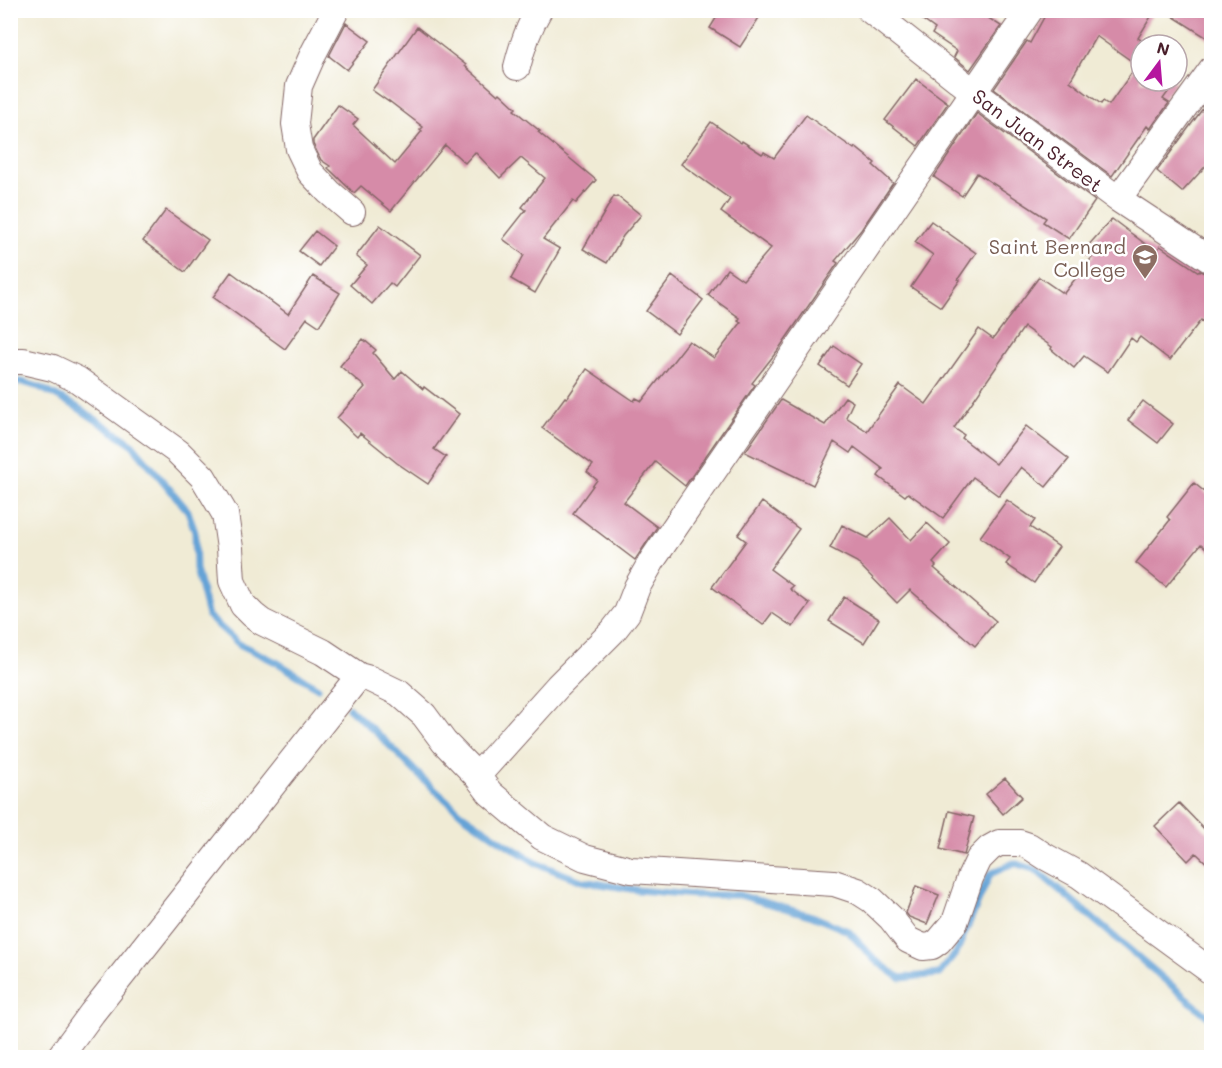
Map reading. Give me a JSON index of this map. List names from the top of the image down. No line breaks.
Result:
{"streets":{"street":["San Juan Street"]},"places":{"school or university":["Saint Bernard College"]},"north":"top"}
